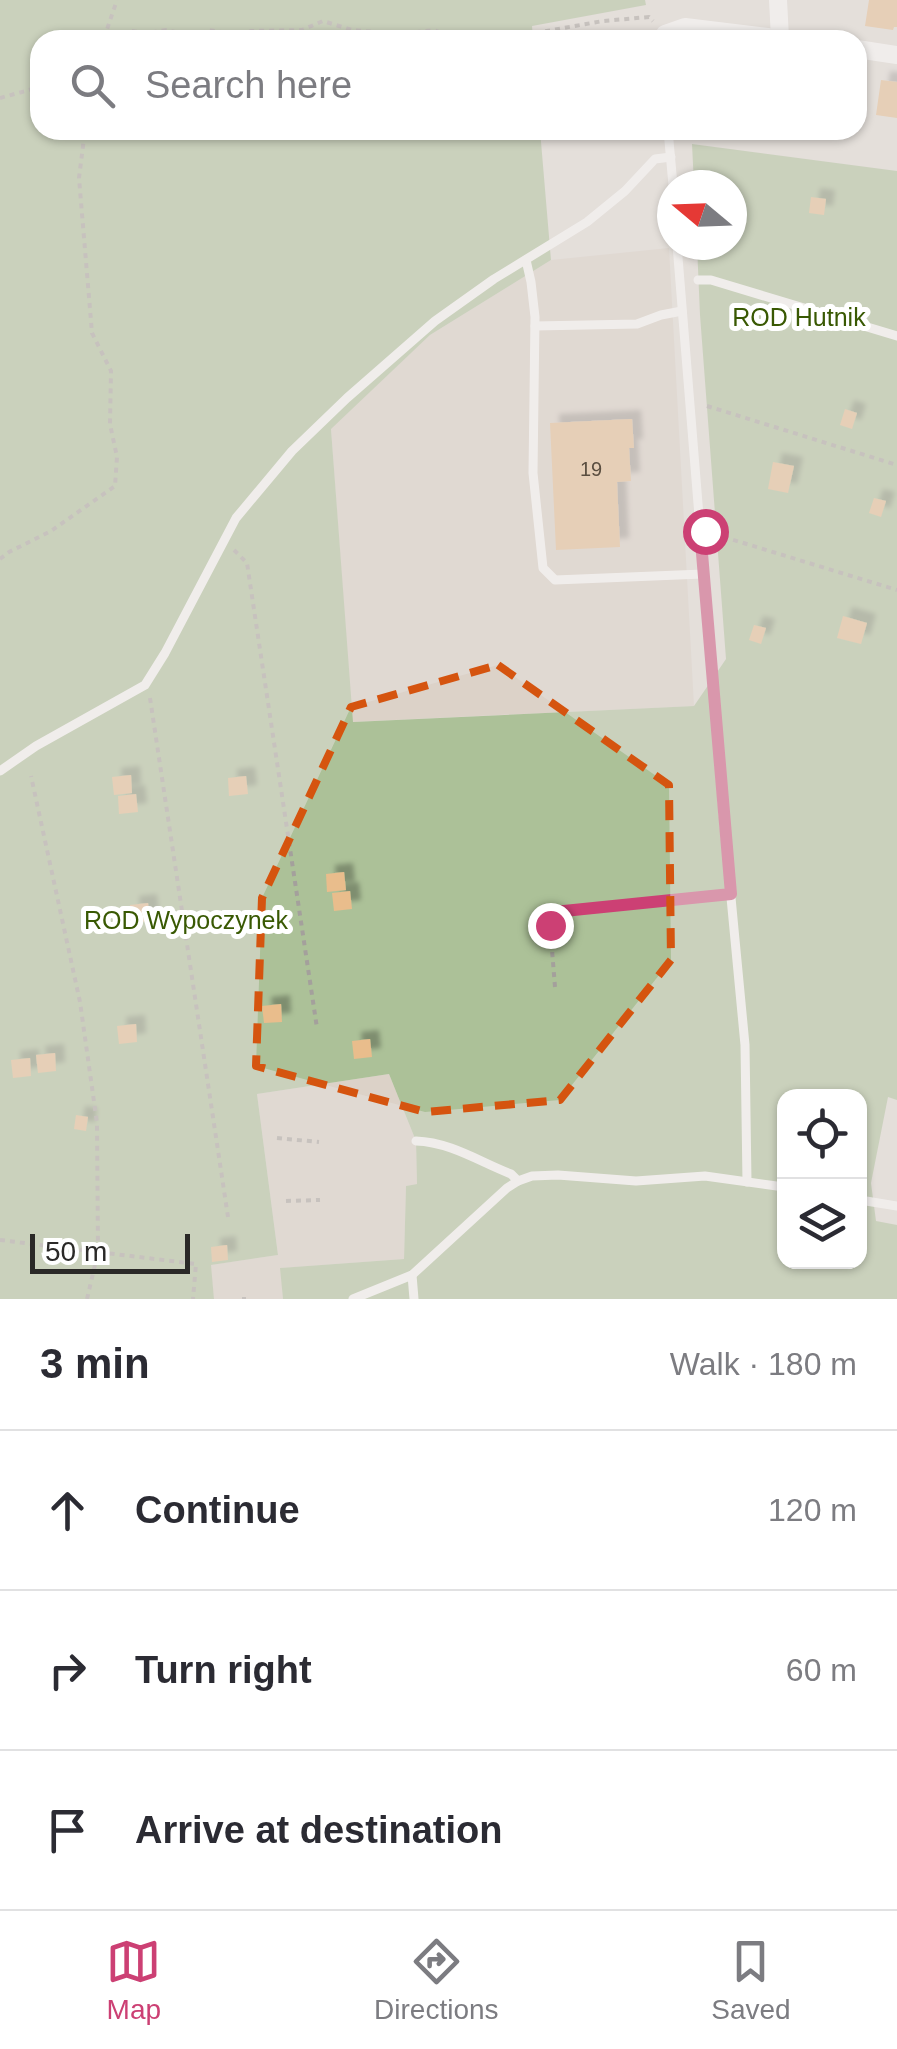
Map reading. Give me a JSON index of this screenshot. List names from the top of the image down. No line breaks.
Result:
{"parks":["ROD Hutnik","ROD Wypoczynek"],"house_numbers":["19"],"scale_bar":"50 m","north":"left","page":{"search":"Search here","scale":"50 m","heading":["3 min","Walk · 180 m"],"list":[["Continue","120 m"],["Turn right","60 m"],"Arrive at destination"],"nav":["Map","Directions","Saved"]}}
